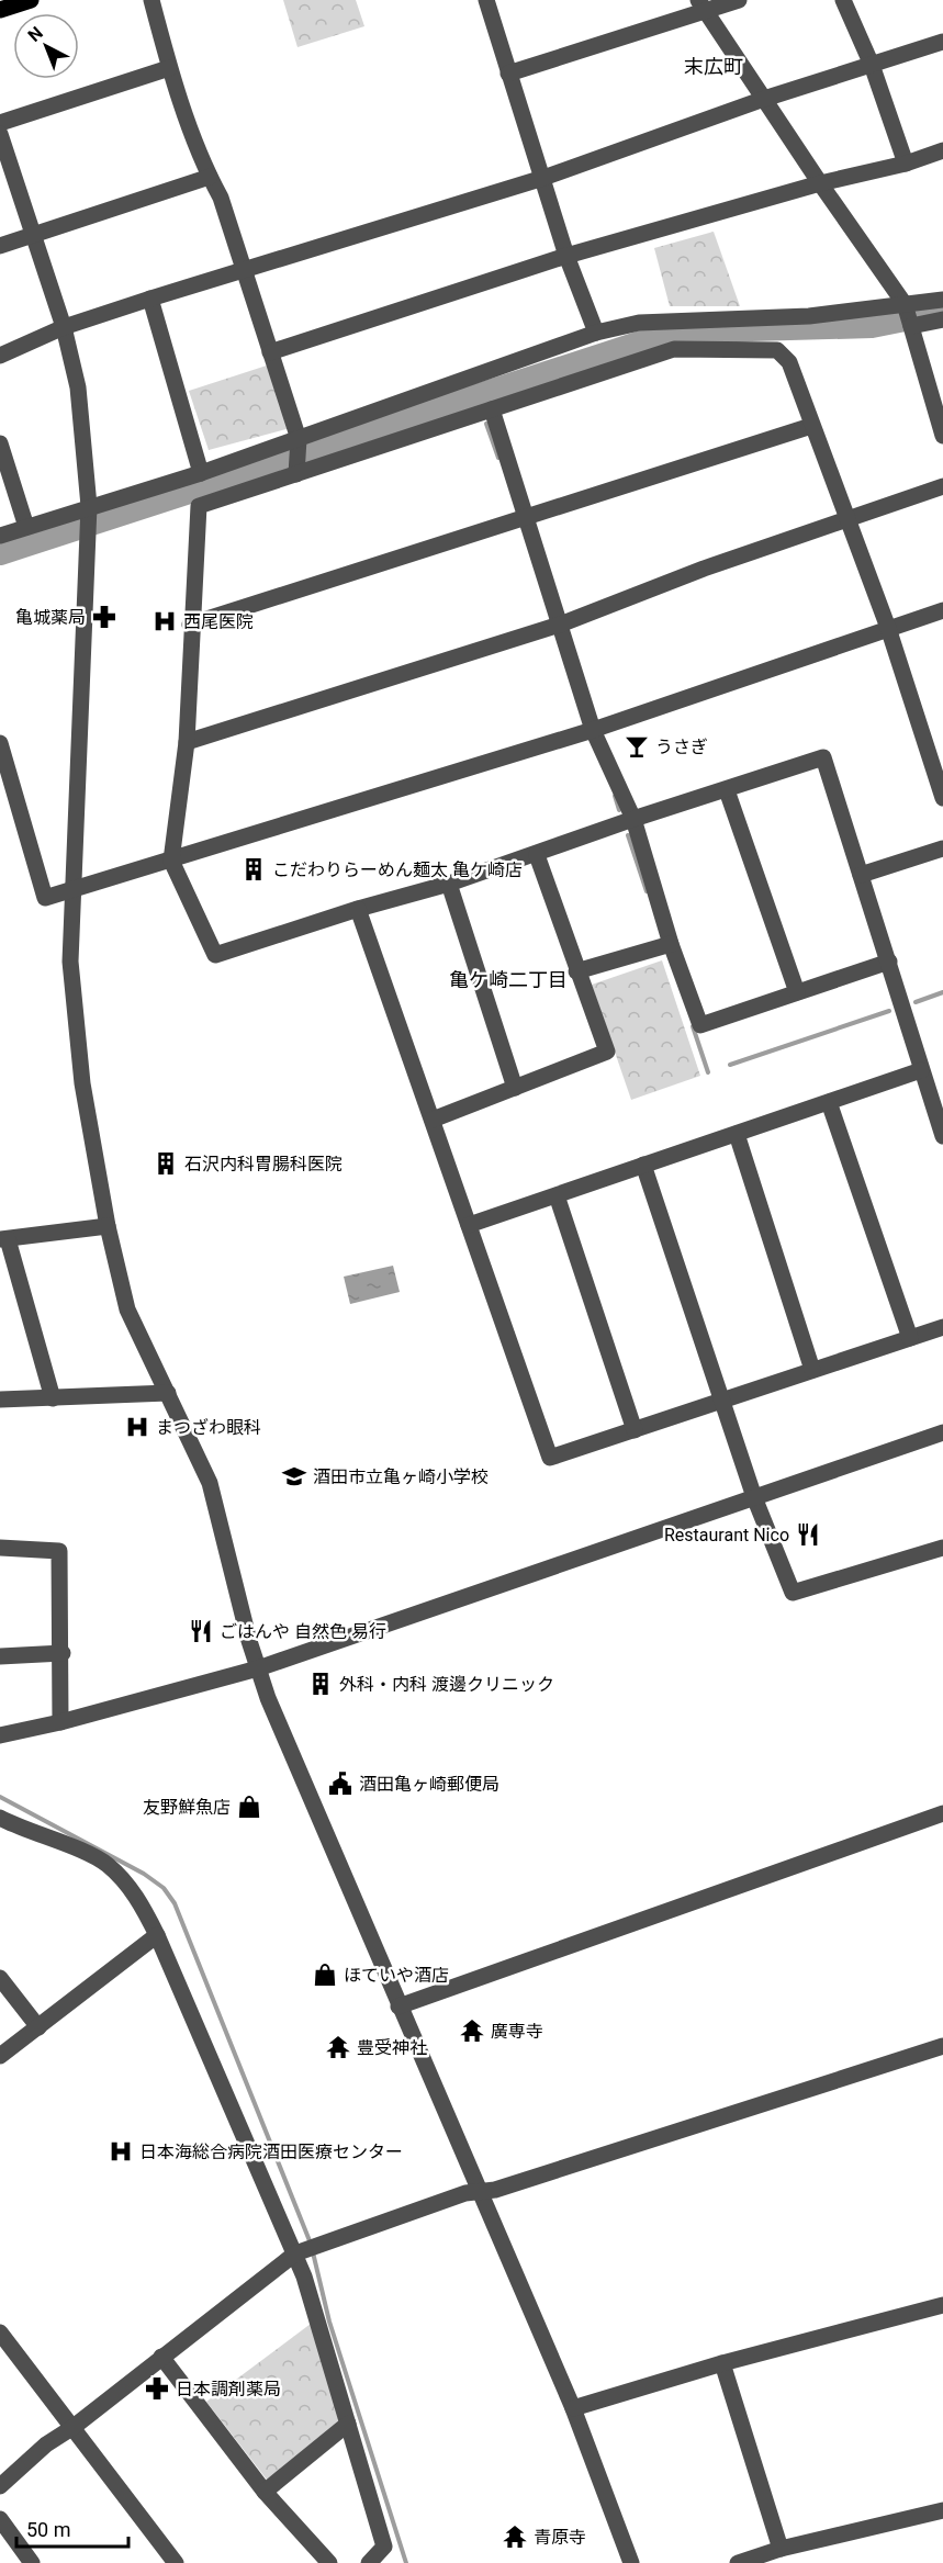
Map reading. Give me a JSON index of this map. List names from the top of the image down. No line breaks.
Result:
{"districts":["末広町","亀ケ崎二丁目"],"places":{"pharmacy":["亀城薬局","日本調剤薬局"],"hospital":["西尾医院","まつざわ眼科","日本海総合病院酒田医療センター"],"bar":["うさぎ"],"building":["こだわりらーめん麺太 亀ケ崎店","石沢内科胃腸科医院","外科・内科 渡邊クリニック"],"school or university":["酒田市立亀ヶ崎小学校"],"restaurant":["Restaurant Nico","ごはんや 自然色 易行"],"public building":["酒田亀ヶ崎郵便局"],"shop":["友野鮮魚店","ほていや酒店"],"temple":["廣専寺","豊受神社","青原寺"]},"scale_bar":"50 m","north":"top left"}
